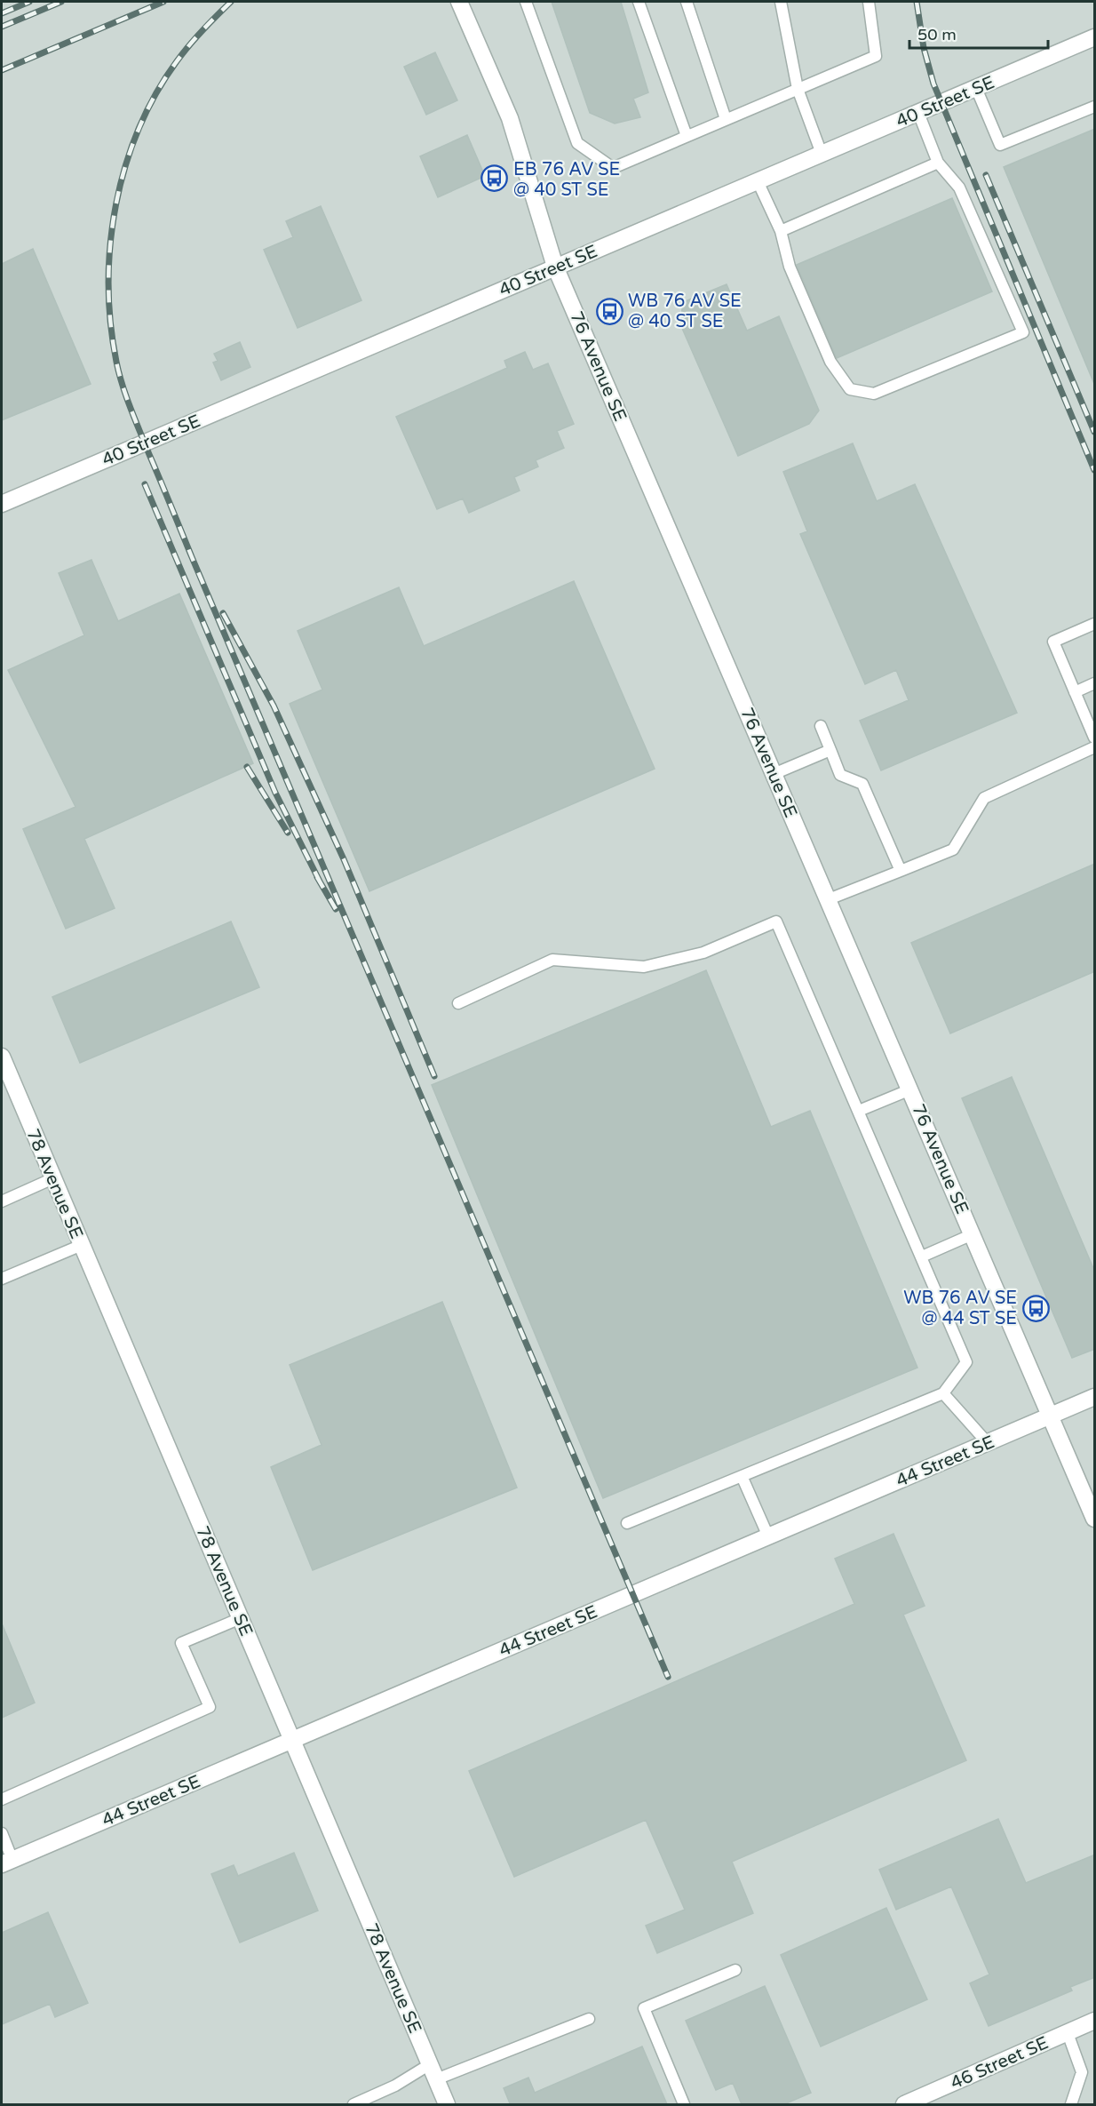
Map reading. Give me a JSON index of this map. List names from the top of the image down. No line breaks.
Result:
{"streets":{"street":["40 Street SE","76 Avenue SE","78 Avenue SE","44 Street SE","46 Street SE"]},"crossings":[["40 Street SE","76 Avenue SE"],["76 Avenue SE","44 Street SE"],["78 Avenue SE","44 Street SE"]],"places":{"bus stop":["EB 76 AV SE @ 40 ST SE","WB 76 AV SE @ 40 ST SE","WB 76 AV SE @ 44 ST SE"]},"scale_bar":"50 m"}
